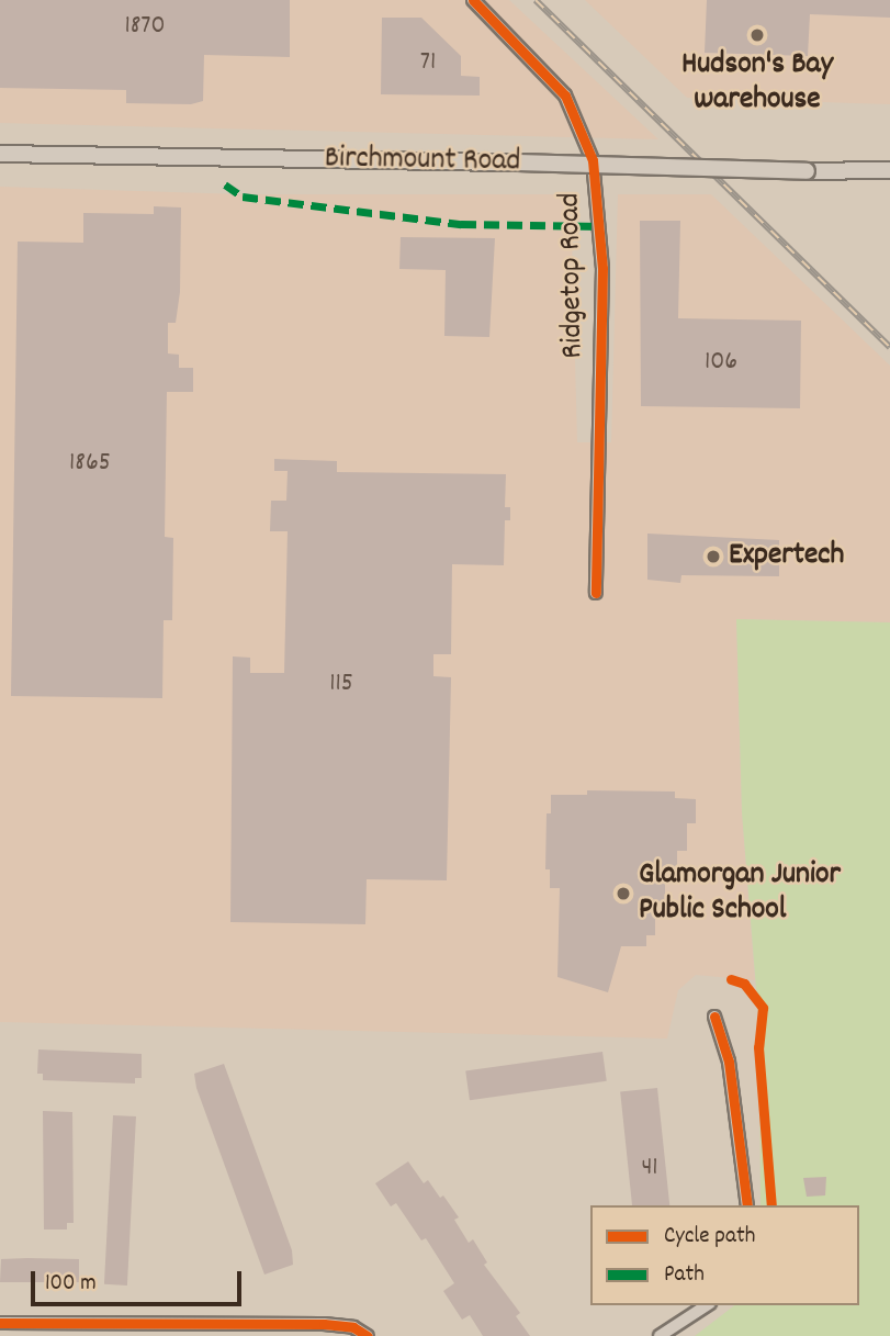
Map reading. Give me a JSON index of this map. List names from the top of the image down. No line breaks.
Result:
{"streets":{"main road":["Birchmount Road"],"street":["Ridgetop Road"]},"places":["Hudson's Bay warehouse","Expertech","Glamorgan Junior Public School"],"house_numbers":["1870","71","106","1865","115","41"],"legend":["Cycle path","Path"],"scale_bar":"100 m"}
